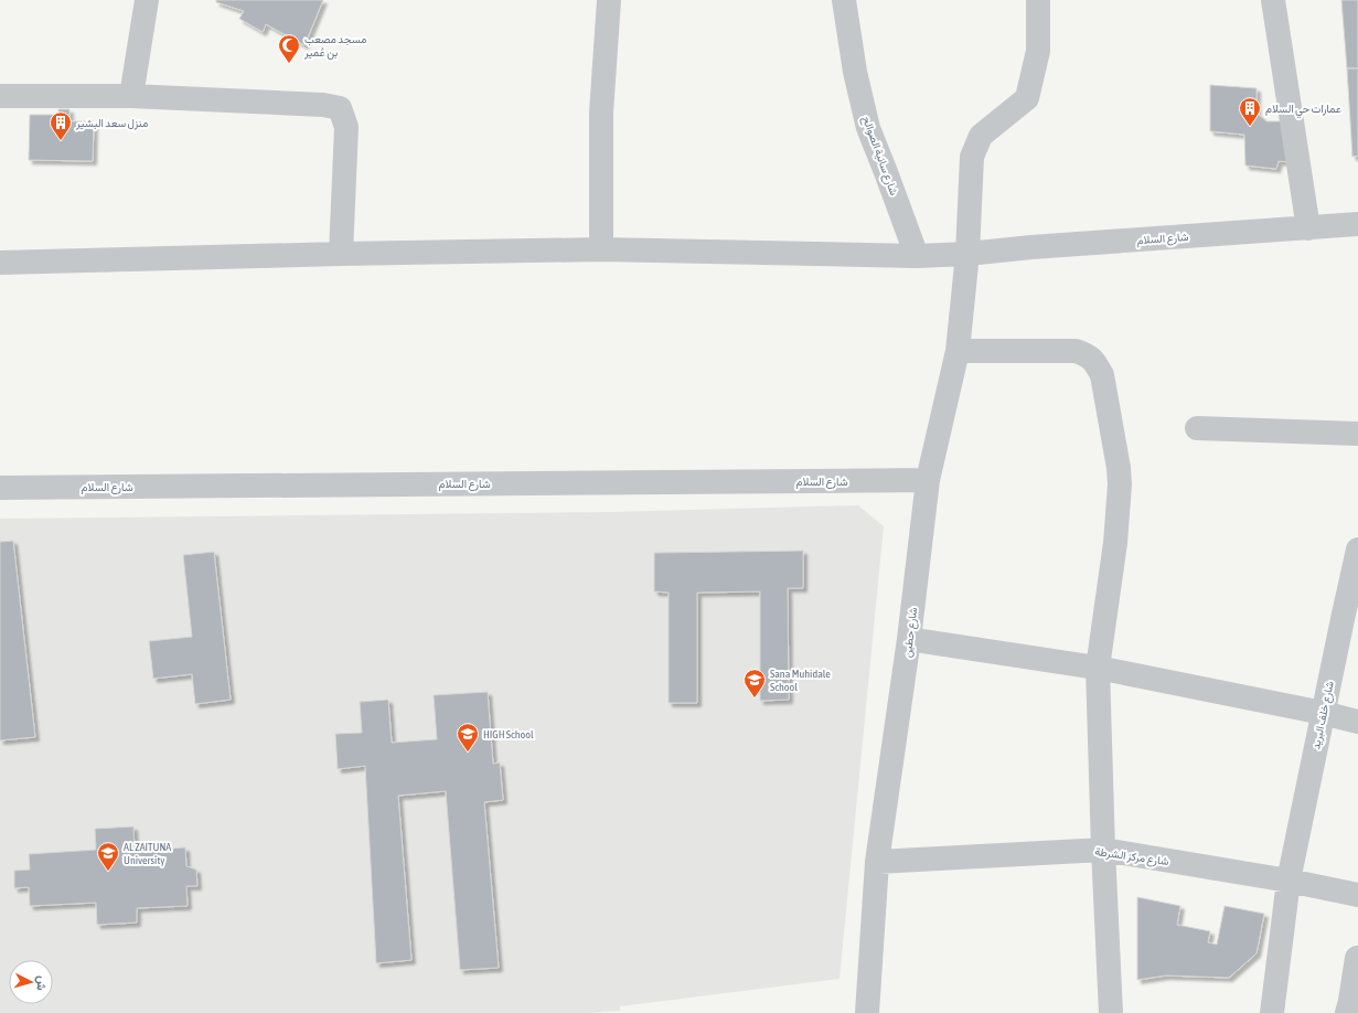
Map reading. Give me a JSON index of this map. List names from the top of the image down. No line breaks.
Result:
{"streets":{"street":["شارع سانية الصوالح","شارع السلام","شارع حطين","شارع خلف البريد","شارع مركز الشرطة"]},"crossings":[["شارع سانية الصوالح","شارع السلام"],["شارع السلام","شارع حطين"],["شارع حطين","شارع مركز الشرطة"],["شارع خلف البريد","شارع مركز الشرطة"]],"places":{"mosque":["مسجد مصعب بن عُمير"],"building":["عمارات حي السلام","منزل سعد البشير"],"school or university":["Sana Muhidale School","HIGH School","AL ZAITUNA University"]},"north":"right"}
